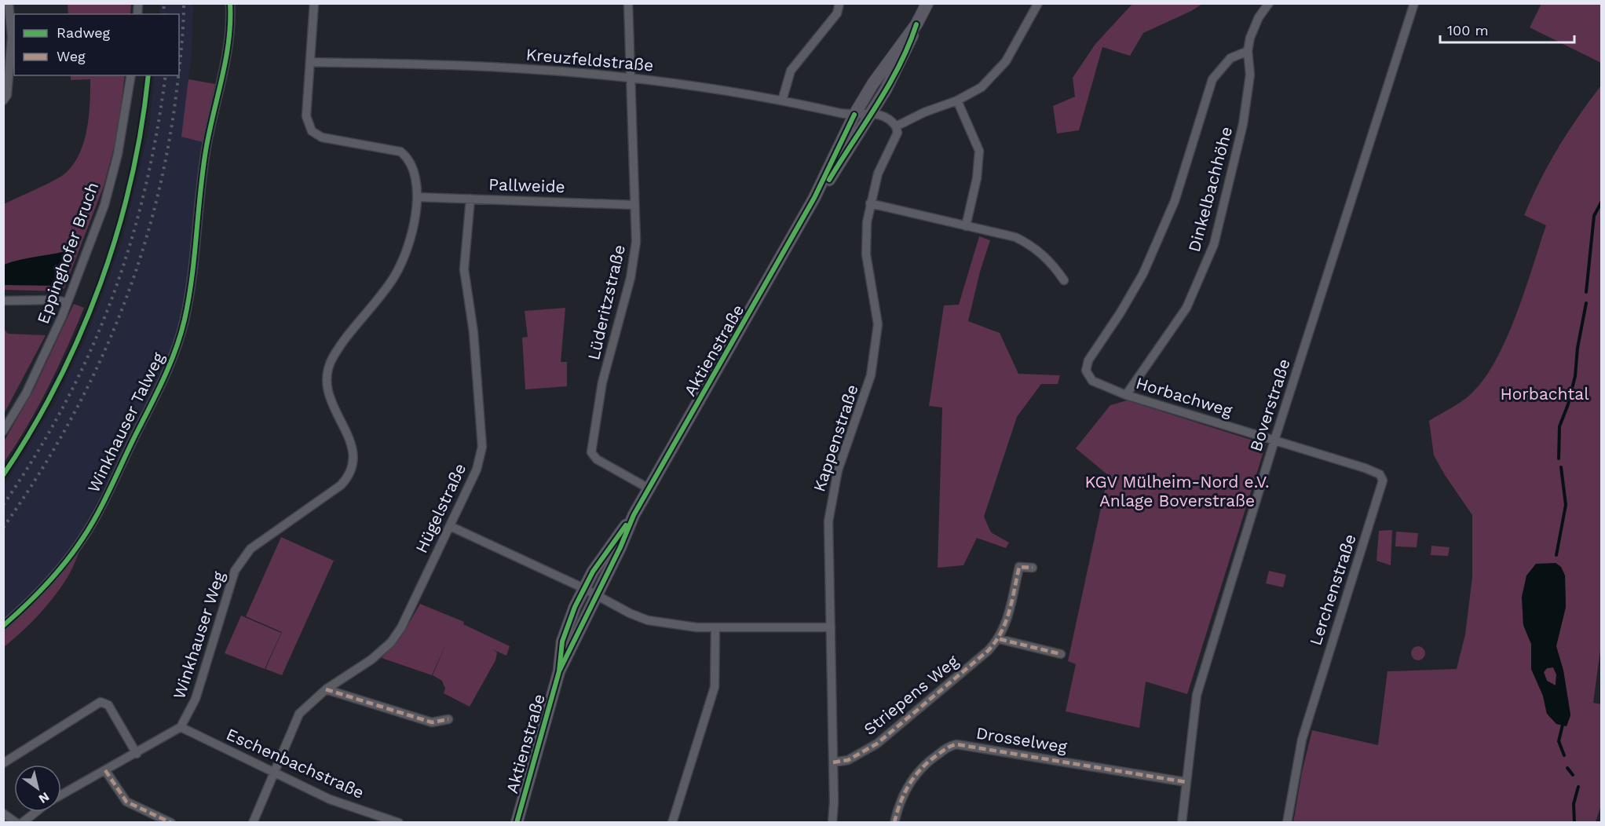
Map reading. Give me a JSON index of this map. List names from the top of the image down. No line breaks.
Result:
{"streets":{"main road":["Aktienstraße"],"street":["Kreuzfeldstraße","Pallweide","Dinkelbachhöhe","Eppinghofer Bruch","Lüderitzstraße","Horbachweg","Boverstraße","Winkhauser Talweg","Kappenstraße","Hügelstraße","Lerchenstraße","Winkhauser Weg","Striepens Weg","Drosselweg","Eschenbachstraße"]},"crossings":[["Kreuzfeldstraße","Lüderitzstraße"],["Kreuzfeldstraße","Aktienstraße"],["Kreuzfeldstraße","Kappenstraße"],["Kreuzfeldstraße","Winkhauser Weg"],["Pallweide","Lüderitzstraße"],["Pallweide","Hügelstraße"],["Pallweide","Winkhauser Weg"],["Dinkelbachhöhe","Horbachweg"],["Lüderitzstraße","Aktienstraße"],["Horbachweg","Boverstraße"],["Horbachweg","Lerchenstraße"],["Boverstraße","Lerchenstraße"],["Boverstraße","Drosselweg"],["Kappenstraße","Striepens Weg"],["Hügelstraße","Eschenbachstraße"],["Winkhauser Weg","Eschenbachstraße"]],"parks":["Horbachtal","KGV Mülheim-Nord e.V. Anlage Boverstraße"],"legend":["Radweg","Weg"],"scale_bar":"100 m","north":"bottom right"}
